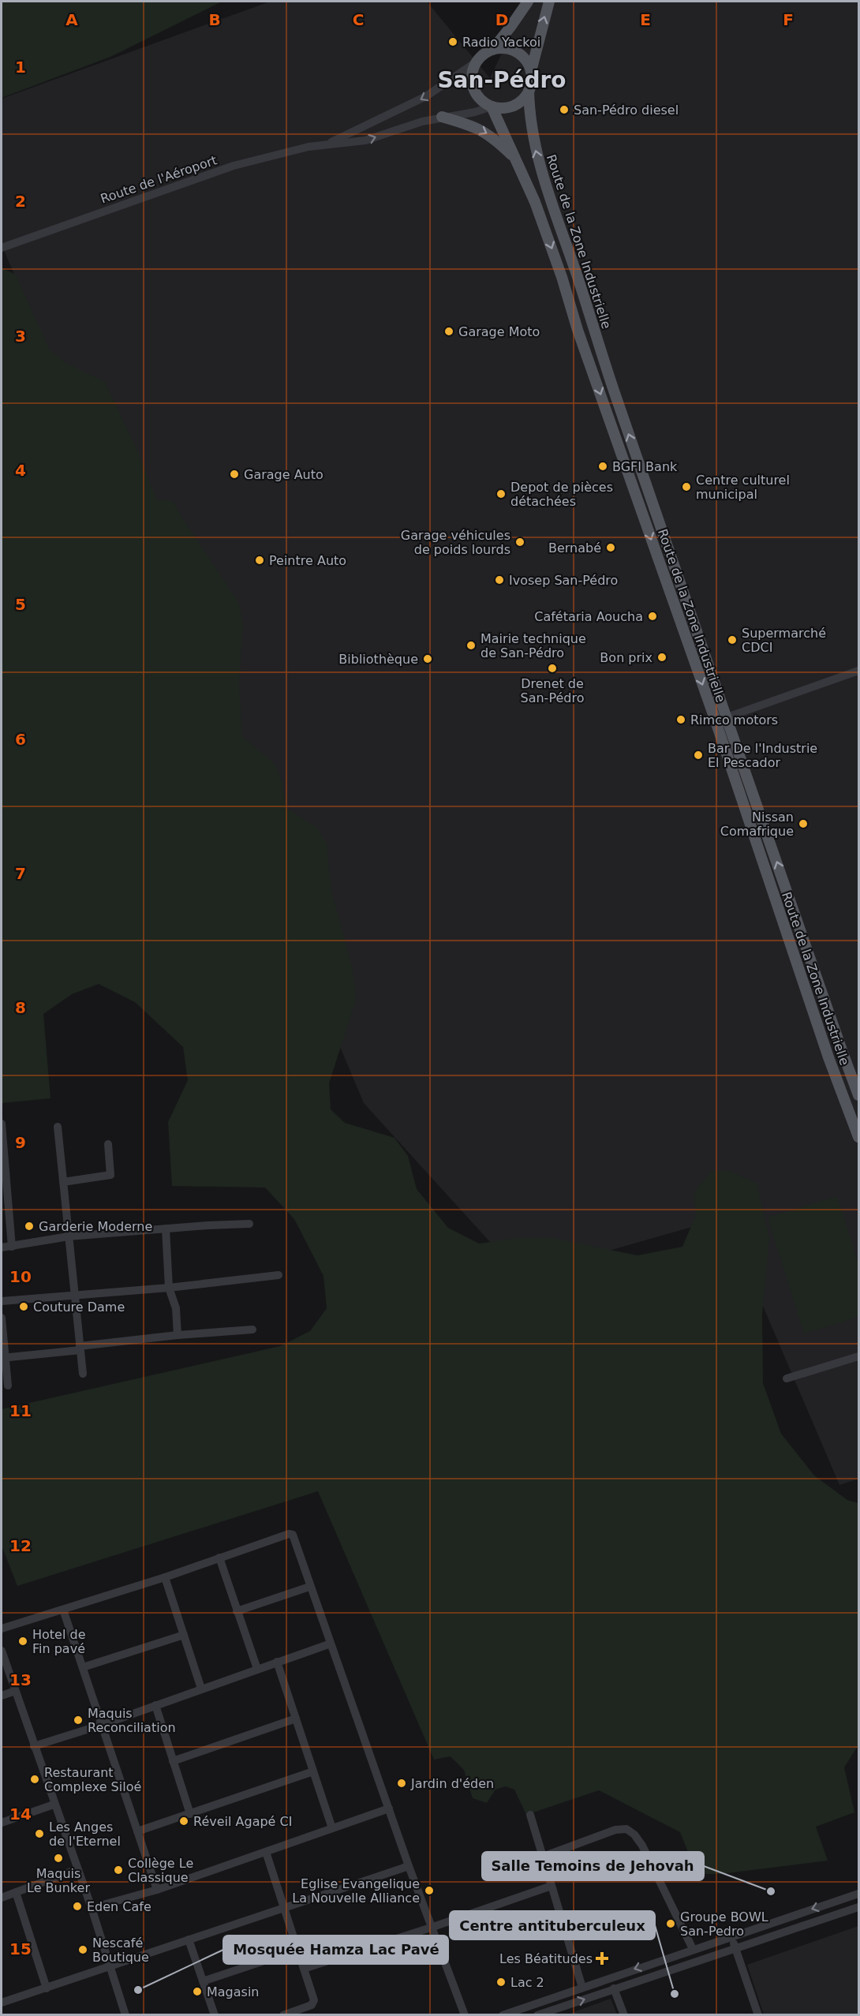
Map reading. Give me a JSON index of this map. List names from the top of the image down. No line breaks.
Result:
{"streets":{"main road":["Route de la Zone Industrielle"],"street":["Route de l'Aéroport"]},"crossings":[["Route de l'Aéroport","Route de la Zone Industrielle"]],"districts":["San-Pédro"],"places":{"other":["Radio Yackoi","San-Pédro diesel","Garage Moto","BGFI Bank","Garage Auto","Centre culturel municipal","Depot de pièces détachées","Garage véhicules de poids lourds","Bernabé","Peintre Auto","Ivosep San-Pédro","Cafétaria Aoucha","Supermarché CDCI","Mairie technique de San-Pédro","Bon prix","Bibliothèque","Drenet de San-Pédro","Rimco motors","Bar De l'Industrie El Pescador","Nissan Comafrique","Garderie Moderne","Couture Dame","Hotel de Fin pavé","Maquis Reconciliation","Restaurant Complexe Siloé","Jardin d'éden","Réveil Agapé CI","Les Anges de l'Eternel","Maquis Le Bunker","Collège Le Classique","Eglise Evangelique La Nouvelle Alliance","Salle Temoins de Jehovah","Eden Cafe","Groupe BOWL San-Pedro","Nescafé Boutique","Lac 2","Mosquée Hamza Lac Pavé","Magasin","Centre antituberculeux"],"health":["Les Béatitudes"]},"grid":{"columns":["A","B","C","D","E","F"],"rows":["1","2","3","4","5","6","7","8","9","10","11","12","13","14","15"]}}
